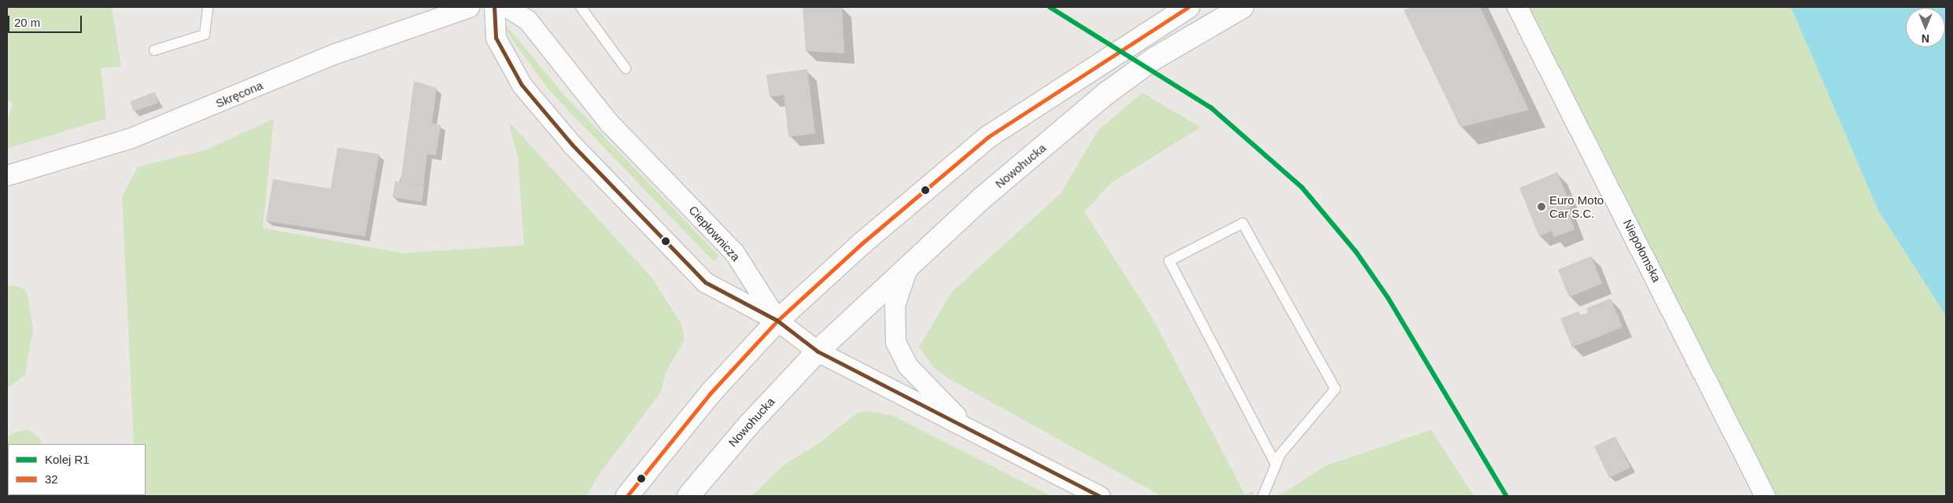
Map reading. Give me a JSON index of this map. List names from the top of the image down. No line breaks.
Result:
{"streets":{"main road":["Nowohucka"],"street":["Skręcona","Ciepłownicza","Niepołomska"]},"places":["Euro Moto Car S.C."],"lines":["rail line R1","transit line 32"],"legend":["Kolej R1","32"],"scale_bar":"20 m","north":"bottom"}
